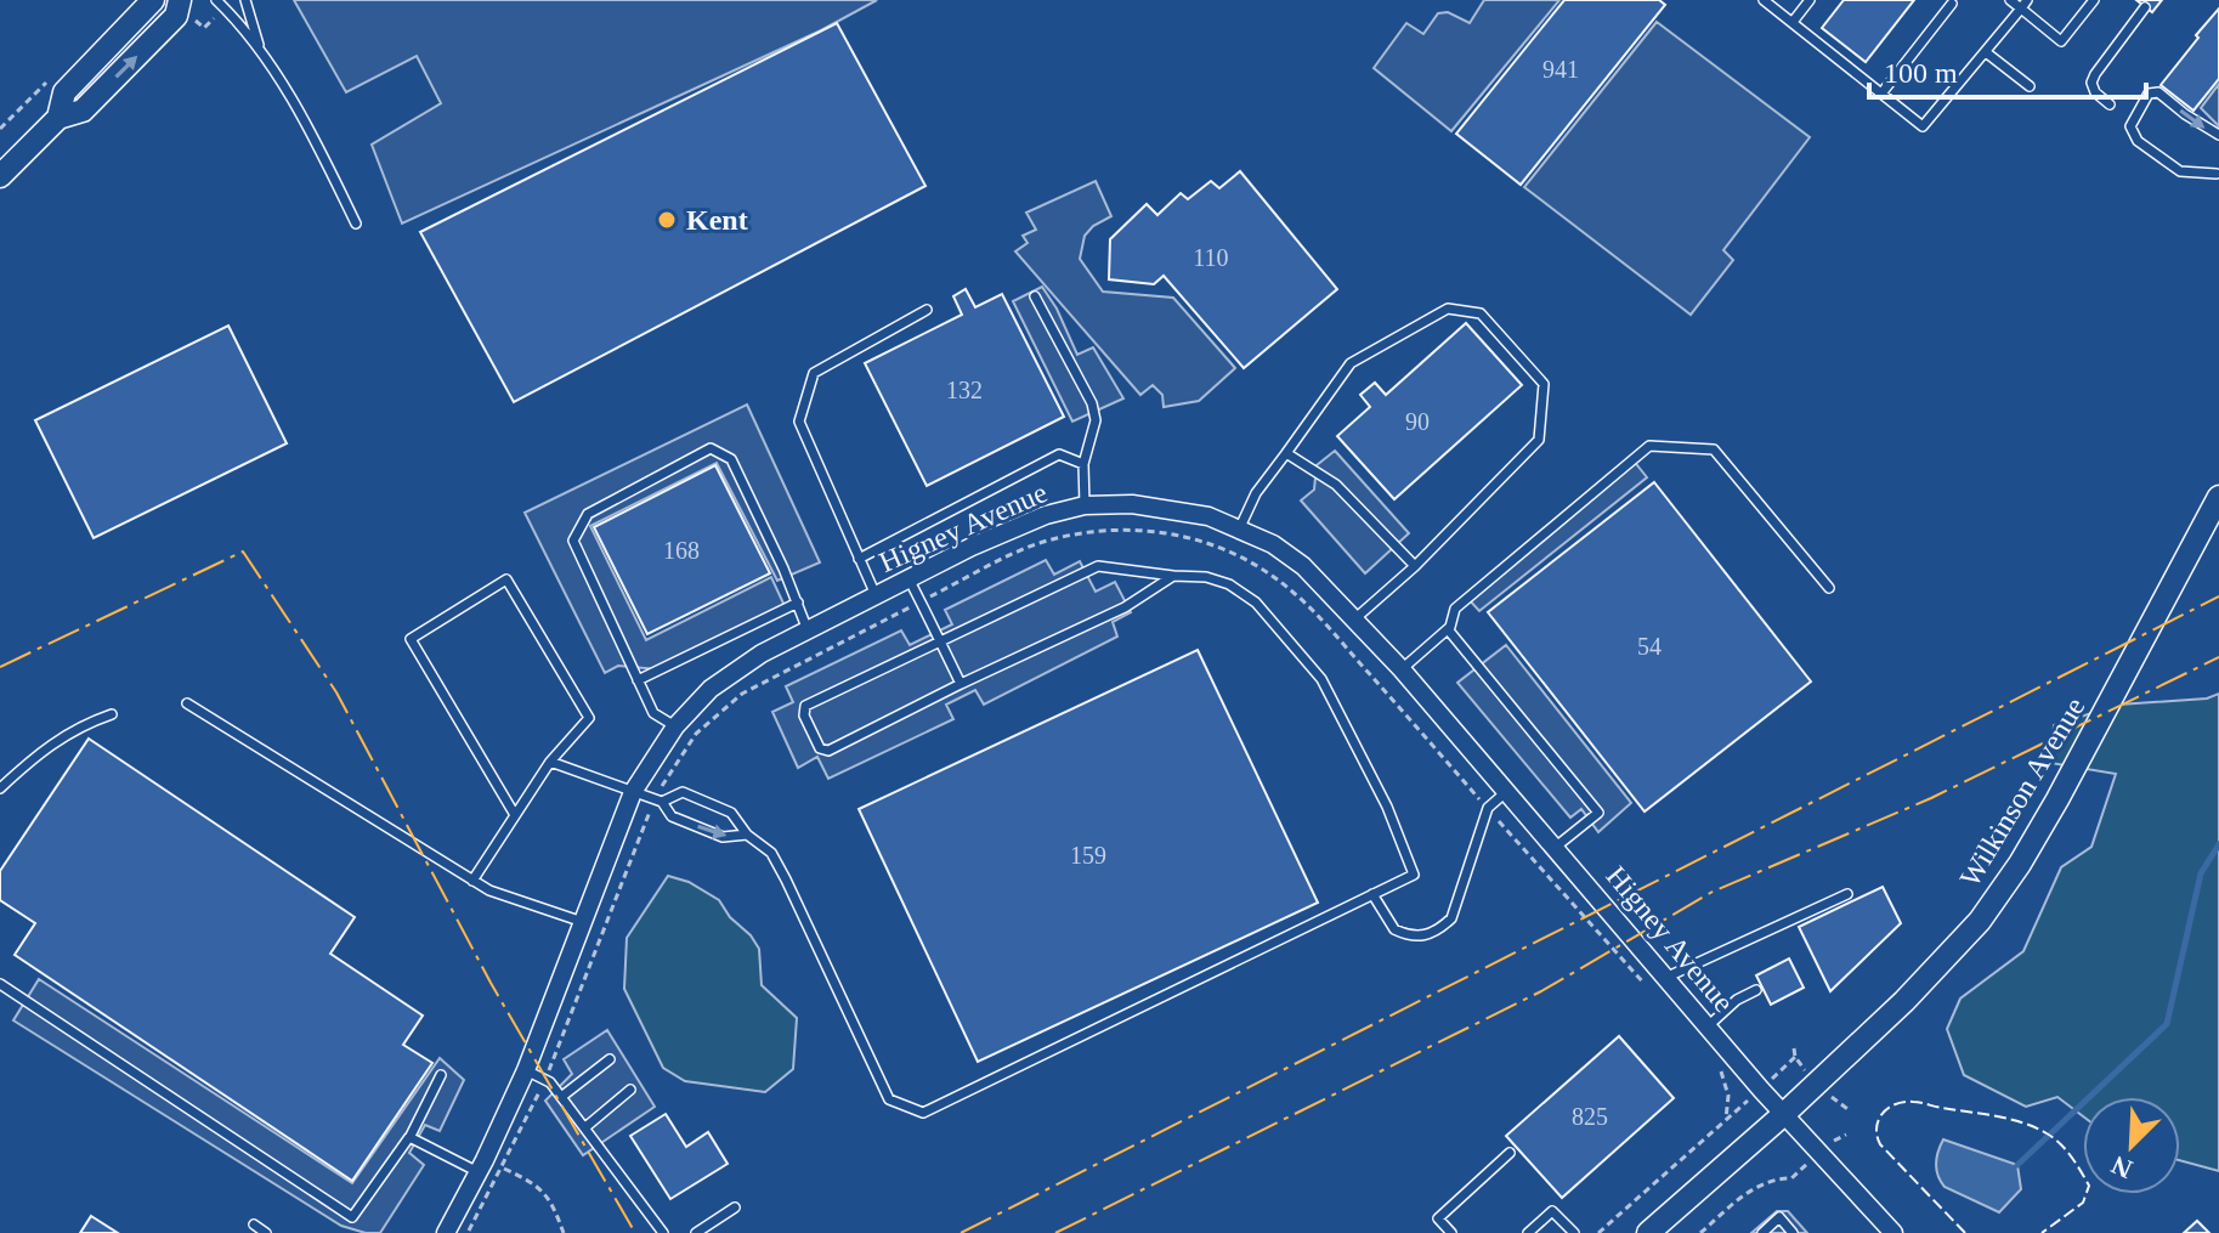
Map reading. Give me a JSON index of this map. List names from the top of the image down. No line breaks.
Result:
{"streets":{"street":["Higney Avenue","Wilkinson Avenue"]},"crossings":[["Higney Avenue","Wilkinson Avenue"]],"places":["Kent"],"house_numbers":["941","110","132","90","168","54","159","825"],"scale_bar":"100 m","north":"bottom left"}
